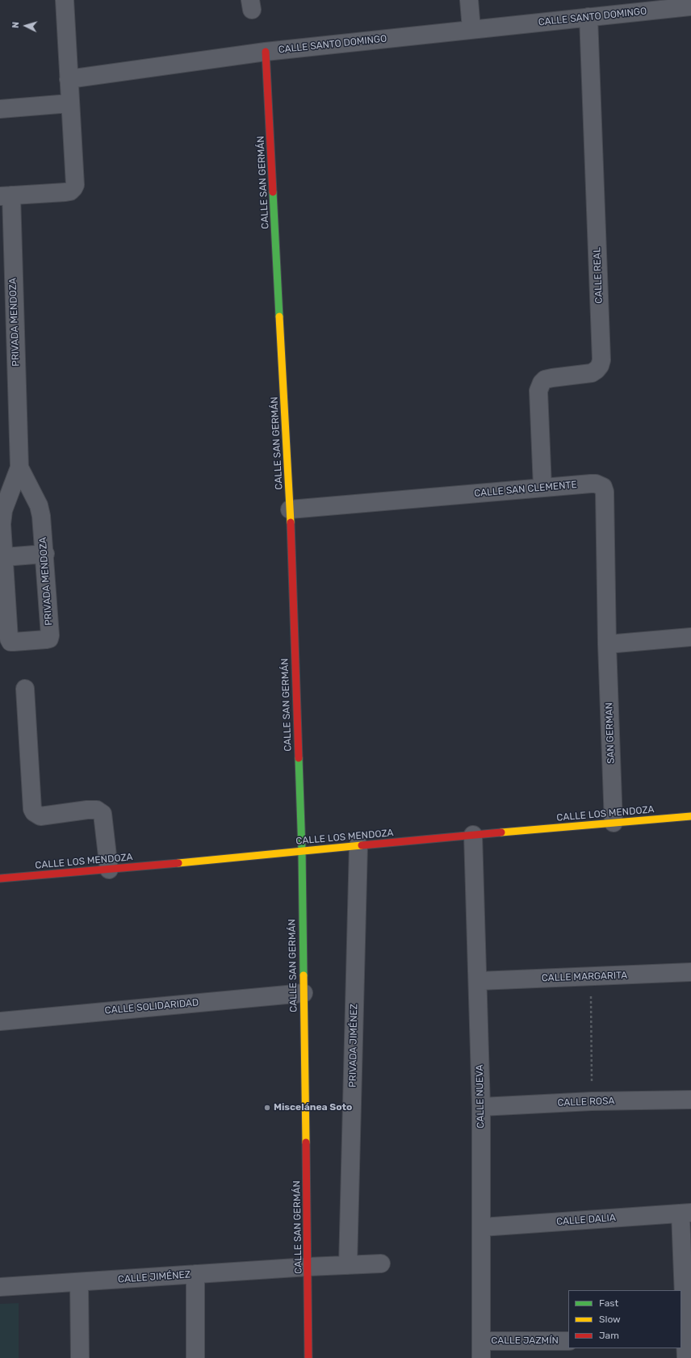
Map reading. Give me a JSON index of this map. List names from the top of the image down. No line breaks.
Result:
{"streets":{"street":["CALLE SANTO DOMINGO","CALLE SAN GERMÁN","CALLE REAL","PRIVADA MENDOZA","CALLE SAN CLEMENTE","SAN GERMAN","CALLE LOS MENDOZA","CALLE MARGARITA","CALLE SOLIDARIDAD","PRIVADA JIMÉNEZ","CALLE NUEVA","CALLE ROSA","CALLE DALIA","CALLE JIMÉNEZ","CALLE JAZMÍN"]},"crossings":[["CALLE SANTO DOMINGO","CALLE SAN GERMÁN"],["CALLE SANTO DOMINGO","CALLE REAL"],["CALLE SAN GERMÁN","CALLE SAN CLEMENTE"],["CALLE SAN GERMÁN","CALLE LOS MENDOZA"],["CALLE SAN GERMÁN","CALLE SOLIDARIDAD"],["CALLE SAN GERMÁN","CALLE JIMÉNEZ"],["CALLE REAL","CALLE SAN CLEMENTE"],["CALLE SAN CLEMENTE","SAN GERMAN"],["SAN GERMAN","CALLE LOS MENDOZA"],["CALLE LOS MENDOZA","PRIVADA JIMÉNEZ"],["CALLE LOS MENDOZA","CALLE NUEVA"],["CALLE MARGARITA","CALLE NUEVA"],["CALLE NUEVA","CALLE ROSA"],["CALLE NUEVA","CALLE DALIA"],["CALLE NUEVA","CALLE JAZMÍN"]],"places":["Miscelánea Soto"],"legend":["Fast","Slow","Jam"],"north":"left"}
